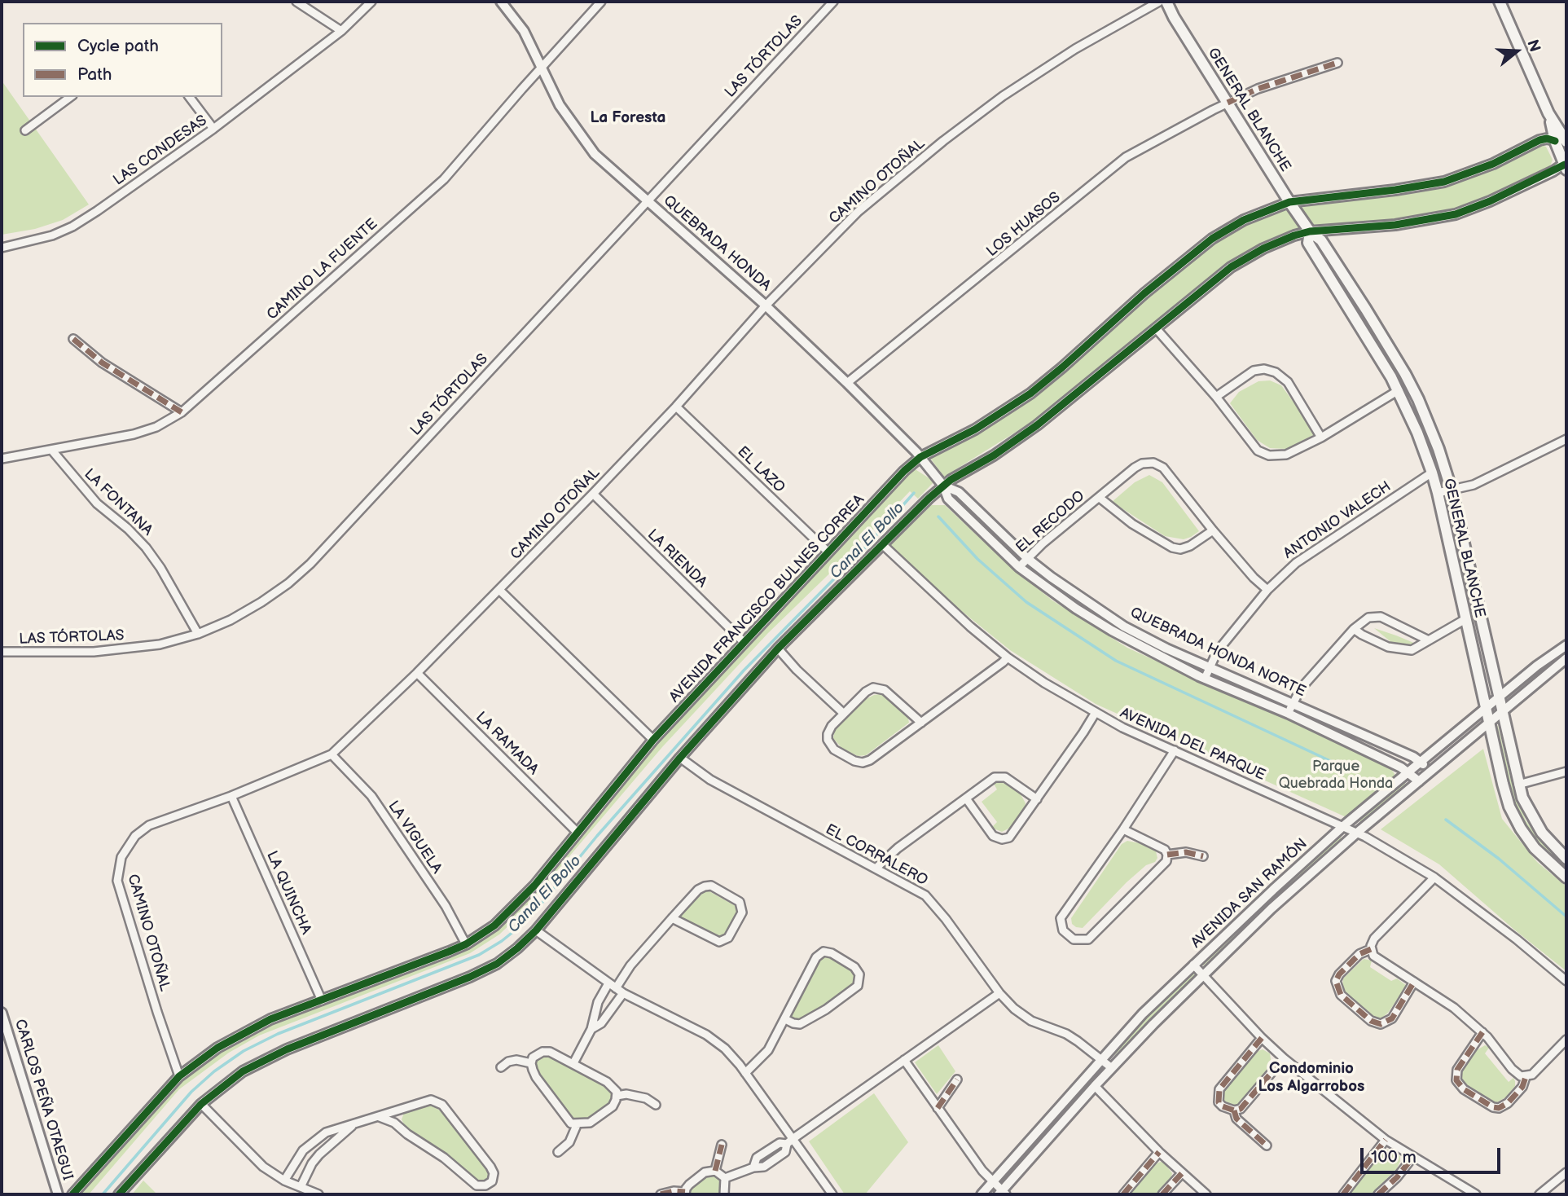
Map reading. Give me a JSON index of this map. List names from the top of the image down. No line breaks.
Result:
{"streets":{"main road":["GENERAL BLANCHE"],"street":["LAS TÓRTOLAS","LAS CONDESAS","CAMINO OTOÑAL","LOS HUASOS","QUEBRADA HONDA","CAMINO LA FUENTE","EL LAZO","LA FONTANA","ANTONIO VALECH","EL RECODO","LA RIENDA","AVENIDA FRANCISCO BULNES CORREA","QUEBRADA HONDA NORTE","LA RAMADA","AVENIDA DEL PARQUE","LA VIGUELA","EL CORRALERO","LA QUINCHA","AVENIDA SAN RAMÓN","CARLOS PEÑA OTAEGUI"]},"crossings":[["LAS TÓRTOLAS","QUEBRADA HONDA"],["LAS TÓRTOLAS","LA FONTANA"],["GENERAL BLANCHE","LOS HUASOS"],["GENERAL BLANCHE","ANTONIO VALECH"],["GENERAL BLANCHE","AVENIDA FRANCISCO BULNES CORREA"],["GENERAL BLANCHE","AVENIDA SAN RAMÓN"],["CAMINO OTOÑAL","QUEBRADA HONDA"],["CAMINO OTOÑAL","EL LAZO"],["CAMINO OTOÑAL","LA RIENDA"],["CAMINO OTOÑAL","AVENIDA FRANCISCO BULNES CORREA"],["CAMINO OTOÑAL","LA RAMADA"],["CAMINO OTOÑAL","LA VIGUELA"],["CAMINO OTOÑAL","LA QUINCHA"],["LOS HUASOS","QUEBRADA HONDA"],["QUEBRADA HONDA","CAMINO LA FUENTE"],["QUEBRADA HONDA","AVENIDA FRANCISCO BULNES CORREA"],["QUEBRADA HONDA","QUEBRADA HONDA NORTE"],["CAMINO LA FUENTE","LA FONTANA"],["EL LAZO","AVENIDA FRANCISCO BULNES CORREA"],["ANTONIO VALECH","EL RECODO"],["ANTONIO VALECH","QUEBRADA HONDA NORTE"],["EL RECODO","QUEBRADA HONDA NORTE"],["LA RIENDA","AVENIDA FRANCISCO BULNES CORREA"],["AVENIDA FRANCISCO BULNES CORREA","LA RAMADA"],["AVENIDA FRANCISCO BULNES CORREA","LA VIGUELA"],["AVENIDA FRANCISCO BULNES CORREA","LA QUINCHA"],["QUEBRADA HONDA NORTE","AVENIDA SAN RAMÓN"],["AVENIDA DEL PARQUE","AVENIDA SAN RAMÓN"],["EL CORRALERO","AVENIDA SAN RAMÓN"]],"districts":["La Foresta","Condominio Los Algarrobos"],"water":["Canal El Bollo"],"parks":["Parque Quebrada Honda"],"legend":["Cycle path","Path"],"scale_bar":"100 m","north":"right"}
